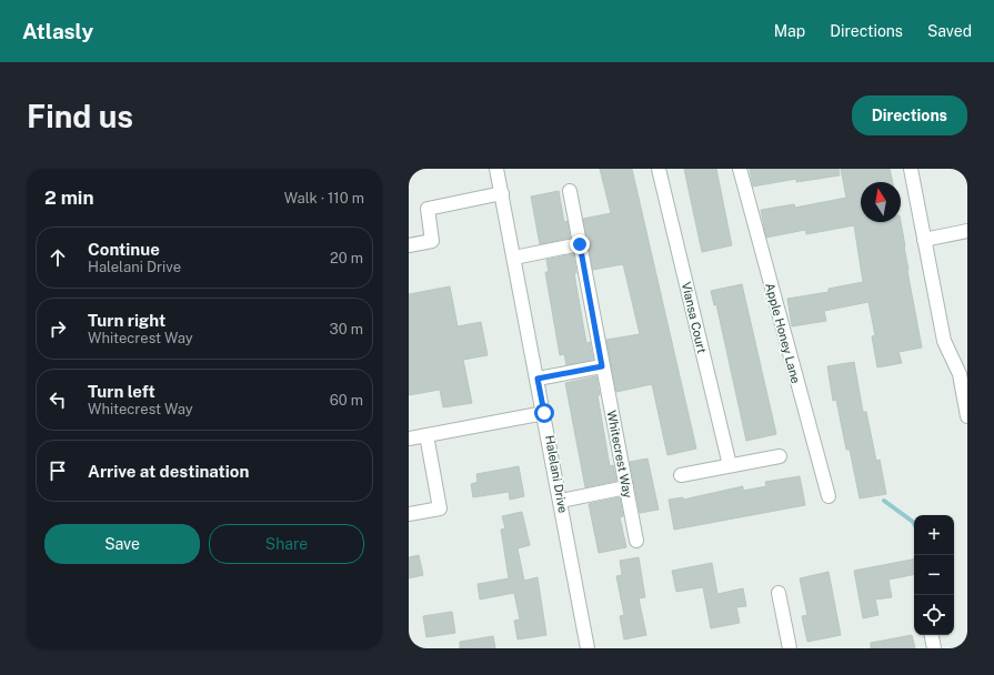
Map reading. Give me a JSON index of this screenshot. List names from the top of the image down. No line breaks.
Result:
{"streets":{"street":["Viansa Court","Apple Honey Lane","Whitecrest Way","Halelani Drive"]},"north":"top","page":{"header":"Atlasly","nav":["Map","Directions","Saved"],"buttons":["Directions",["Save","Share"]],"title":"Find us","heading":["2 min","Walk · 110 m"],"list":[["Continue","Halelani Drive","20 m"],["Turn right","Whitecrest Way","30 m"],["Turn left","Whitecrest Way","60 m"],"Arrive at destination"],"map_buttons":["+","−"]}}
